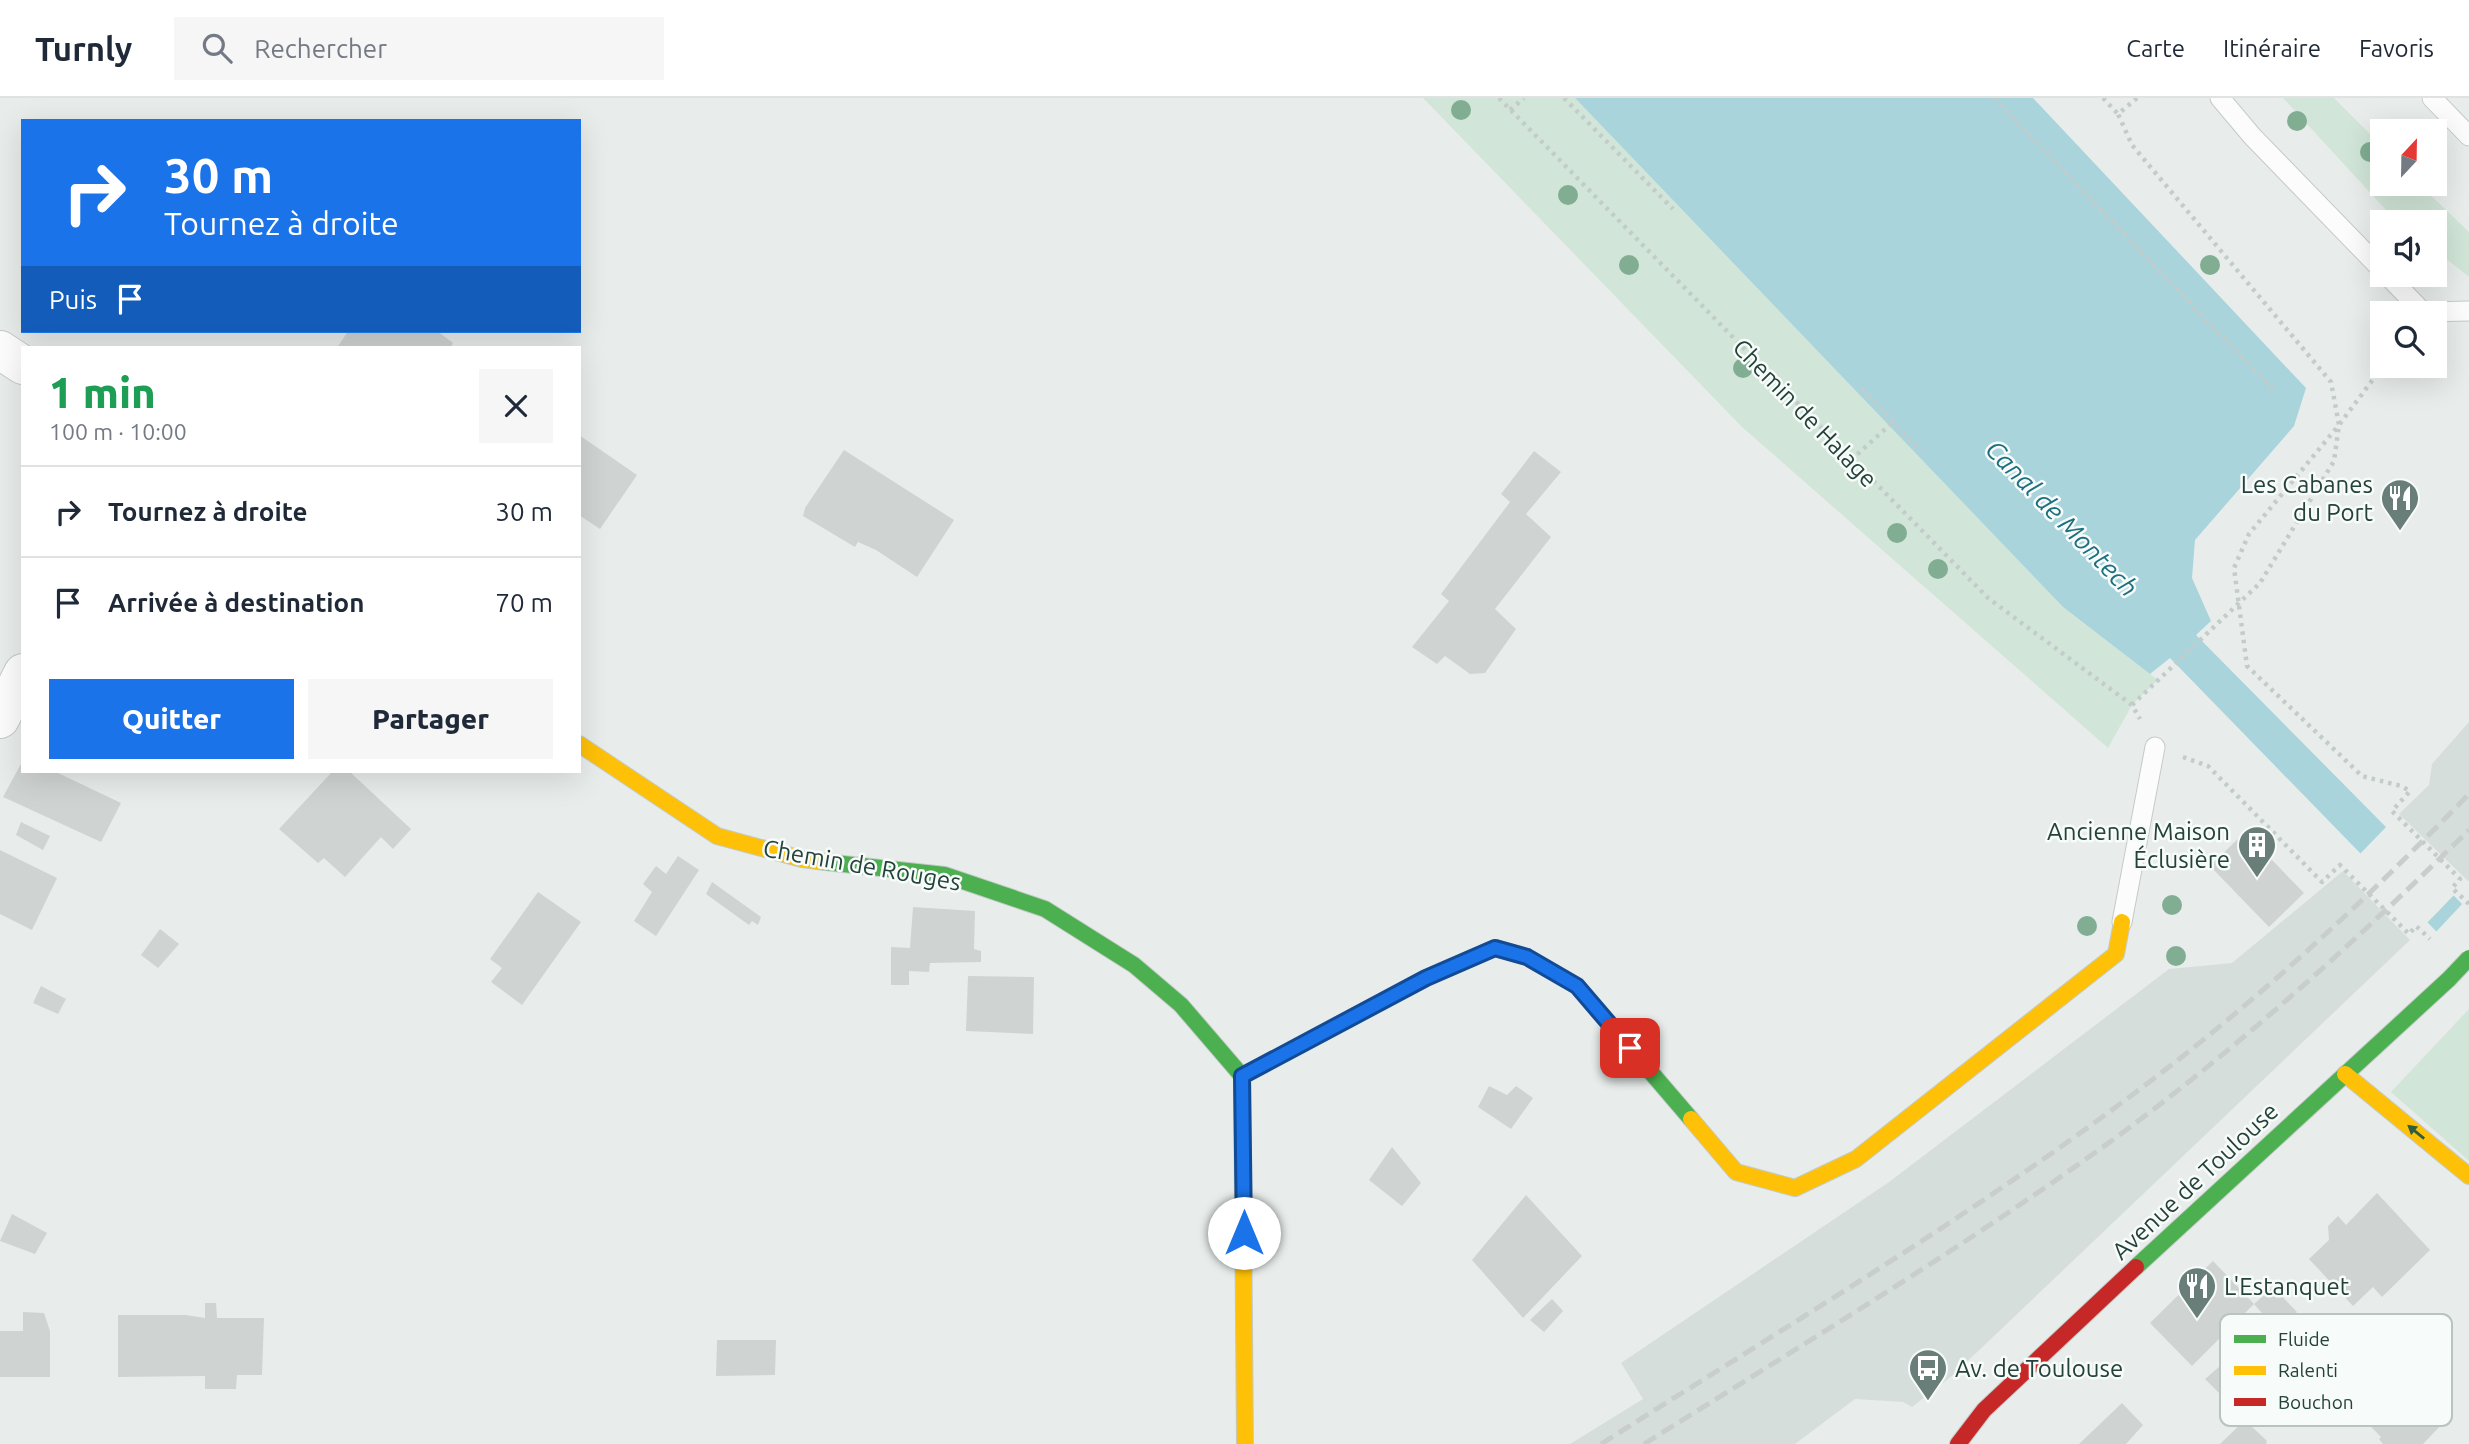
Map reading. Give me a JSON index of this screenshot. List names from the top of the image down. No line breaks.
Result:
{"streets":{"street":["Chemin de Rouges","Avenue de Toulouse"],"path":["Chemin de Halage"]},"water":["Canal de Montech"],"places":{"restaurant":["Les Cabanes du Port","L'Estanquet"],"building":["Ancienne Maison Éclusière"],"bus stop":["Av. de Toulouse"]},"legend":["Fluide","Ralenti","Bouchon"],"north":"top","page":{"header":"Turnly","search":"Rechercher","nav":["Carte","Itinéraire","Favoris"],"turn":["30 m","Tournez à droite"],"then":"Puis","heading":["1 min","100 m · 10:00"],"list":[{"name":"Tournez à droite","value":"30 m"},{"name":"Arrivée à destination","value":"70 m"}],"buttons":["Quitter","Partager"]}}
